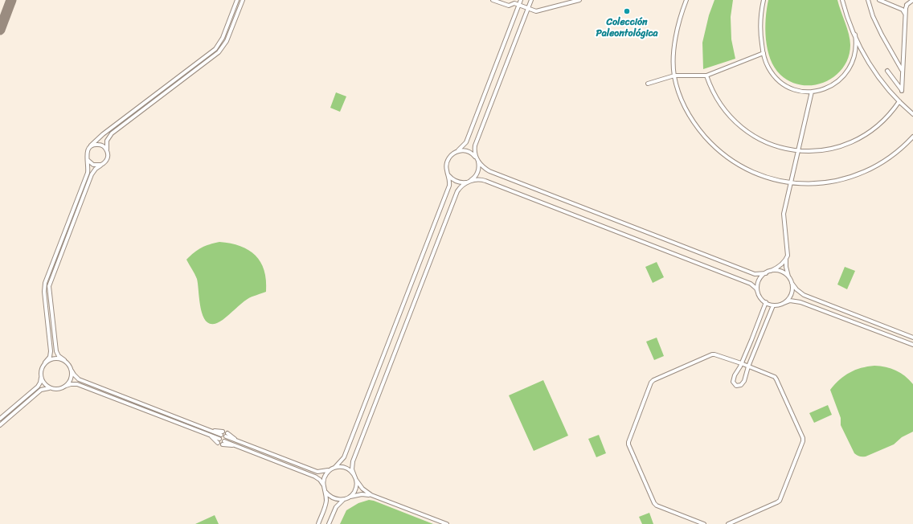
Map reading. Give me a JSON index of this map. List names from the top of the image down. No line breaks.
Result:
{"places":["Colección Paleontológica"]}
